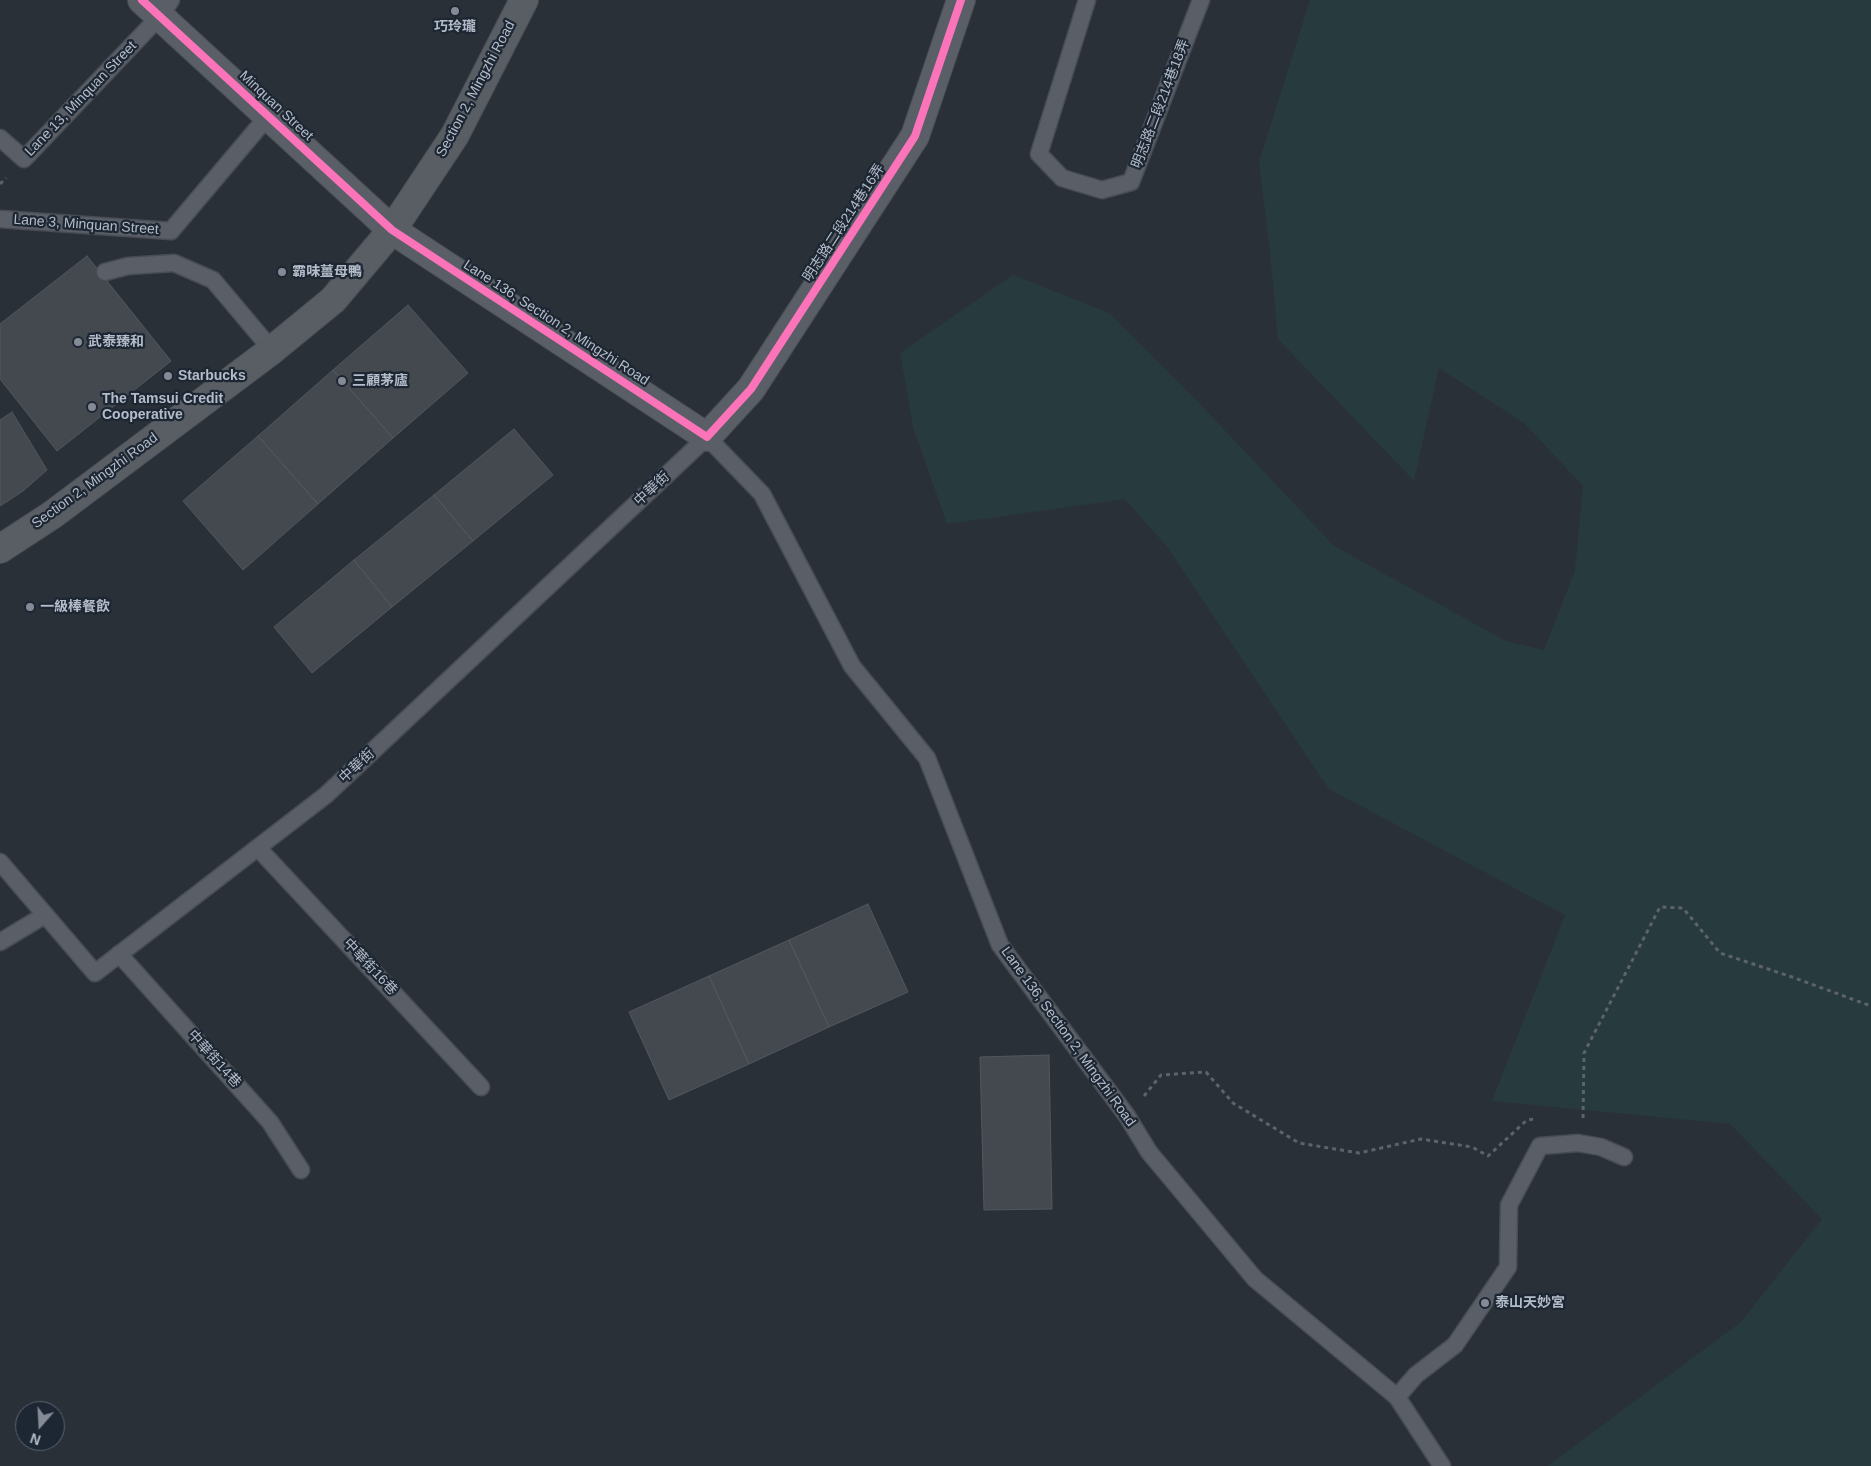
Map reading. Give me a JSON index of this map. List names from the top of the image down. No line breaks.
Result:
{"streets":{"main road":["Section 2, Mingzhi Road"],"street":["Minquan Street","明志路二段214巷16弄","Lane 136, Section 2, Mingzhi Road"],"lane":["Lane 13, Minquan Street","明志路二段214巷18弄","Lane 3, Minquan Street","中華街","中華街16巷","中華街14巷"]},"crossings":[["Section 2, Mingzhi Road","Minquan Street"],["Section 2, Mingzhi Road","Lane 136, Section 2, Mingzhi Road"],["Lane 13, Minquan Street","Minquan Street"],["Minquan Street","Lane 3, Minquan Street"],["Minquan Street","Lane 136, Section 2, Mingzhi Road"],["明志路二段214巷16弄","Lane 136, Section 2, Mingzhi Road"],["明志路二段214巷16弄","中華街"],["Lane 136, Section 2, Mingzhi Road","中華街"],["中華街","中華街16巷"],["中華街","中華街14巷"]],"places":["巧玲瓏","霸味薑母鴨","武泰臻和","Starbucks","三顧茅廬","The Tamsui Credit Cooperative","一級棒餐飲","泰山天妙宮"],"north":"bottom"}
